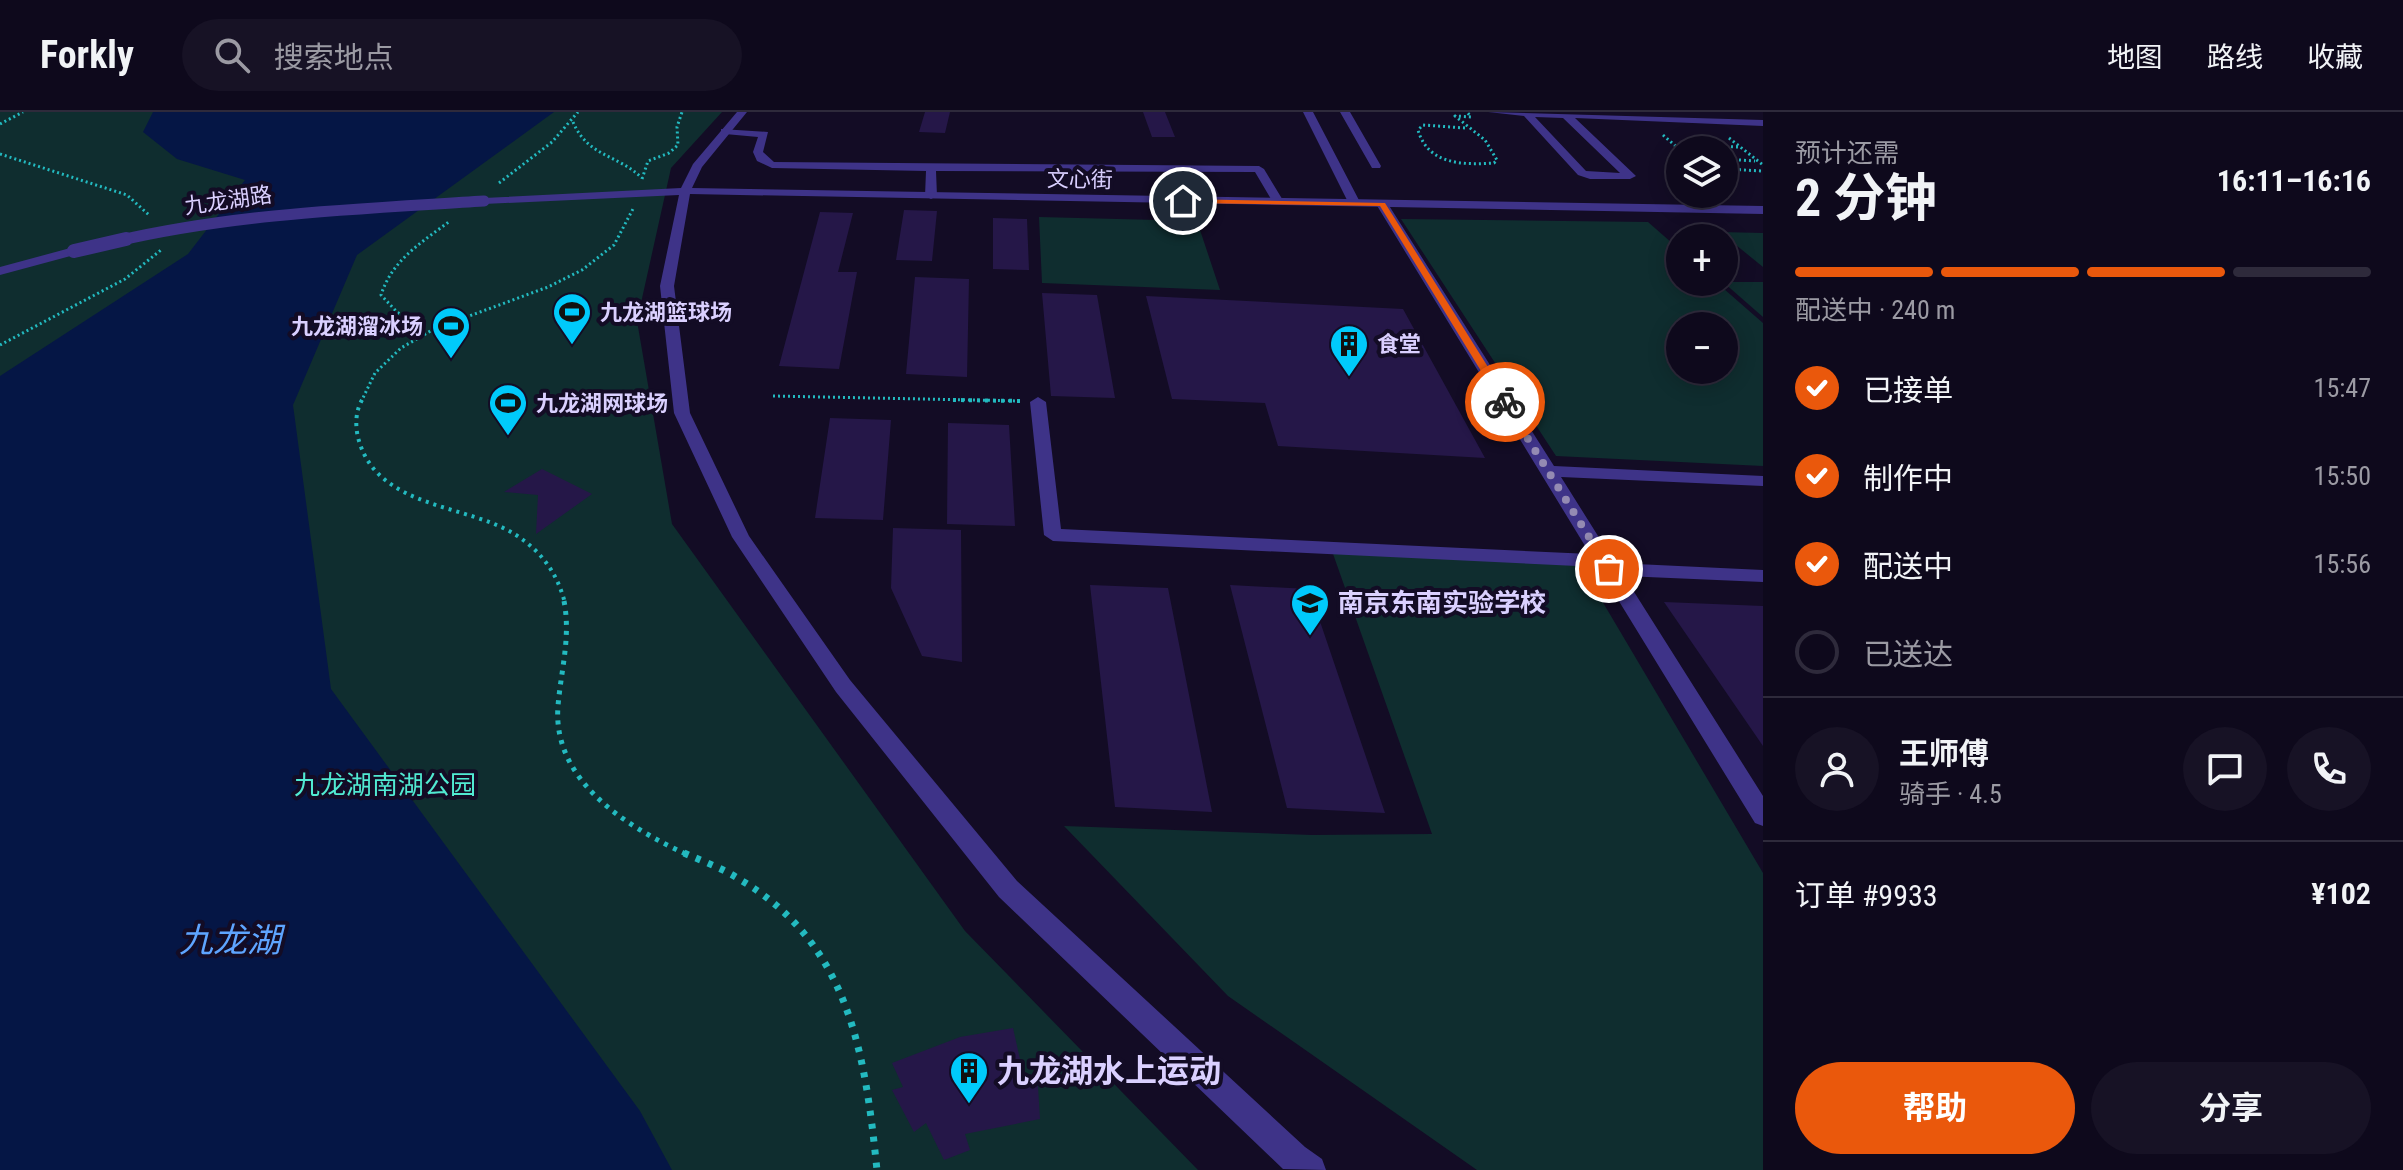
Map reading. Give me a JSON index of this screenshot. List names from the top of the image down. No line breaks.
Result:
{"streets":{"street":["文心街","九龙湖路"]},"crossings":[["文心街","九龙湖路"]],"water":["九龙湖"],"parks":["九龙湖南湖公园"],"places":{"sports":["九龙湖篮球场","九龙湖溜冰场","九龙湖网球场"],"building":["食堂","九龙湖水上运动"],"school or university":["南京东南实验学校"]},"page":{"header":"Forkly","search":"搜索地点","nav":["地图","路线","收藏"],"heading":["2 分钟","预计还需","16:11–16:16"],"panel":["王师傅","骑手 · 4.5","订单 #9933","¥102"],"map_buttons":["+","−"],"bar":"配送中 · 240 m","list":[["已接单","15:47"],["制作中","15:50"],["配送中","15:56"],"已送达"],"buttons":["帮助","分享"]}}
